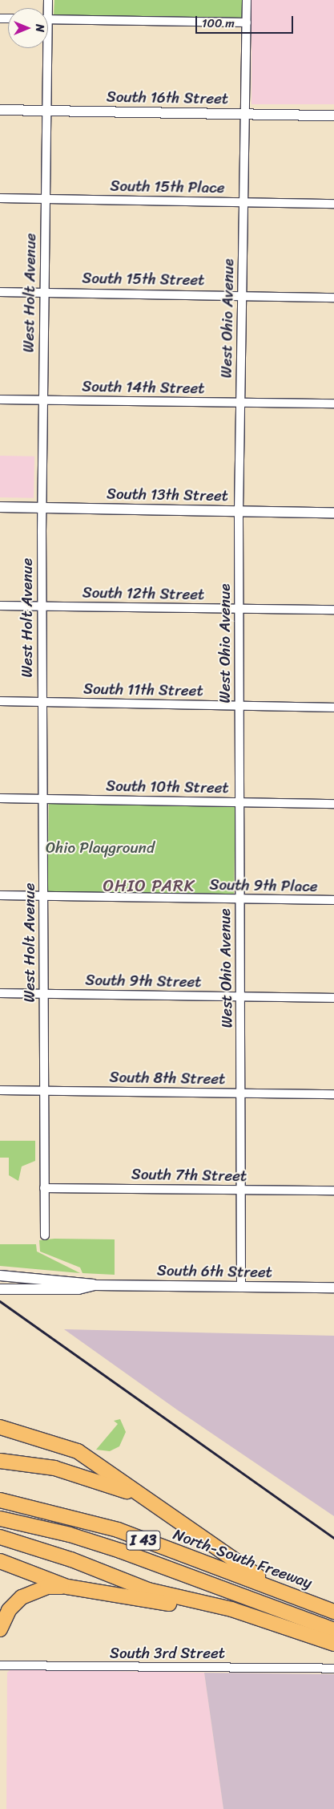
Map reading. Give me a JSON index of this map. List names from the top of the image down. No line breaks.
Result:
{"streets":{"highway":["I 43","North-South Freeway"],"street":["South 16th Street","South 15th Place","South 15th Street","West Holt Avenue","West Ohio Avenue","South 14th Street","South 13th Street","South 12th Street","South 11th Street","South 10th Street","South 9th Place","South 9th Street","South 8th Street","South 7th Street","South 6th Street","South 3rd Street"]},"crossings":[["South 16th Street","West Holt Avenue"],["South 16th Street","West Ohio Avenue"],["South 15th Place","West Holt Avenue"],["South 15th Place","West Ohio Avenue"],["South 15th Street","West Holt Avenue"],["South 15th Street","West Ohio Avenue"],["West Holt Avenue","South 14th Street"],["West Holt Avenue","South 13th Street"],["West Holt Avenue","South 12th Street"],["West Holt Avenue","South 11th Street"],["West Holt Avenue","South 10th Street"],["West Holt Avenue","South 9th Place"],["West Holt Avenue","South 9th Street"],["West Holt Avenue","South 8th Street"],["West Holt Avenue","South 7th Street"],["West Ohio Avenue","South 14th Street"],["West Ohio Avenue","South 13th Street"],["West Ohio Avenue","South 12th Street"],["West Ohio Avenue","South 11th Street"],["West Ohio Avenue","South 10th Street"],["West Ohio Avenue","South 9th Place"],["West Ohio Avenue","South 9th Street"],["West Ohio Avenue","South 8th Street"],["West Ohio Avenue","South 7th Street"],["West Ohio Avenue","South 6th Street"]],"districts":["OHIO PARK"],"parks":["Ohio Playground"],"scale_bar":"100 m","north":"right"}
